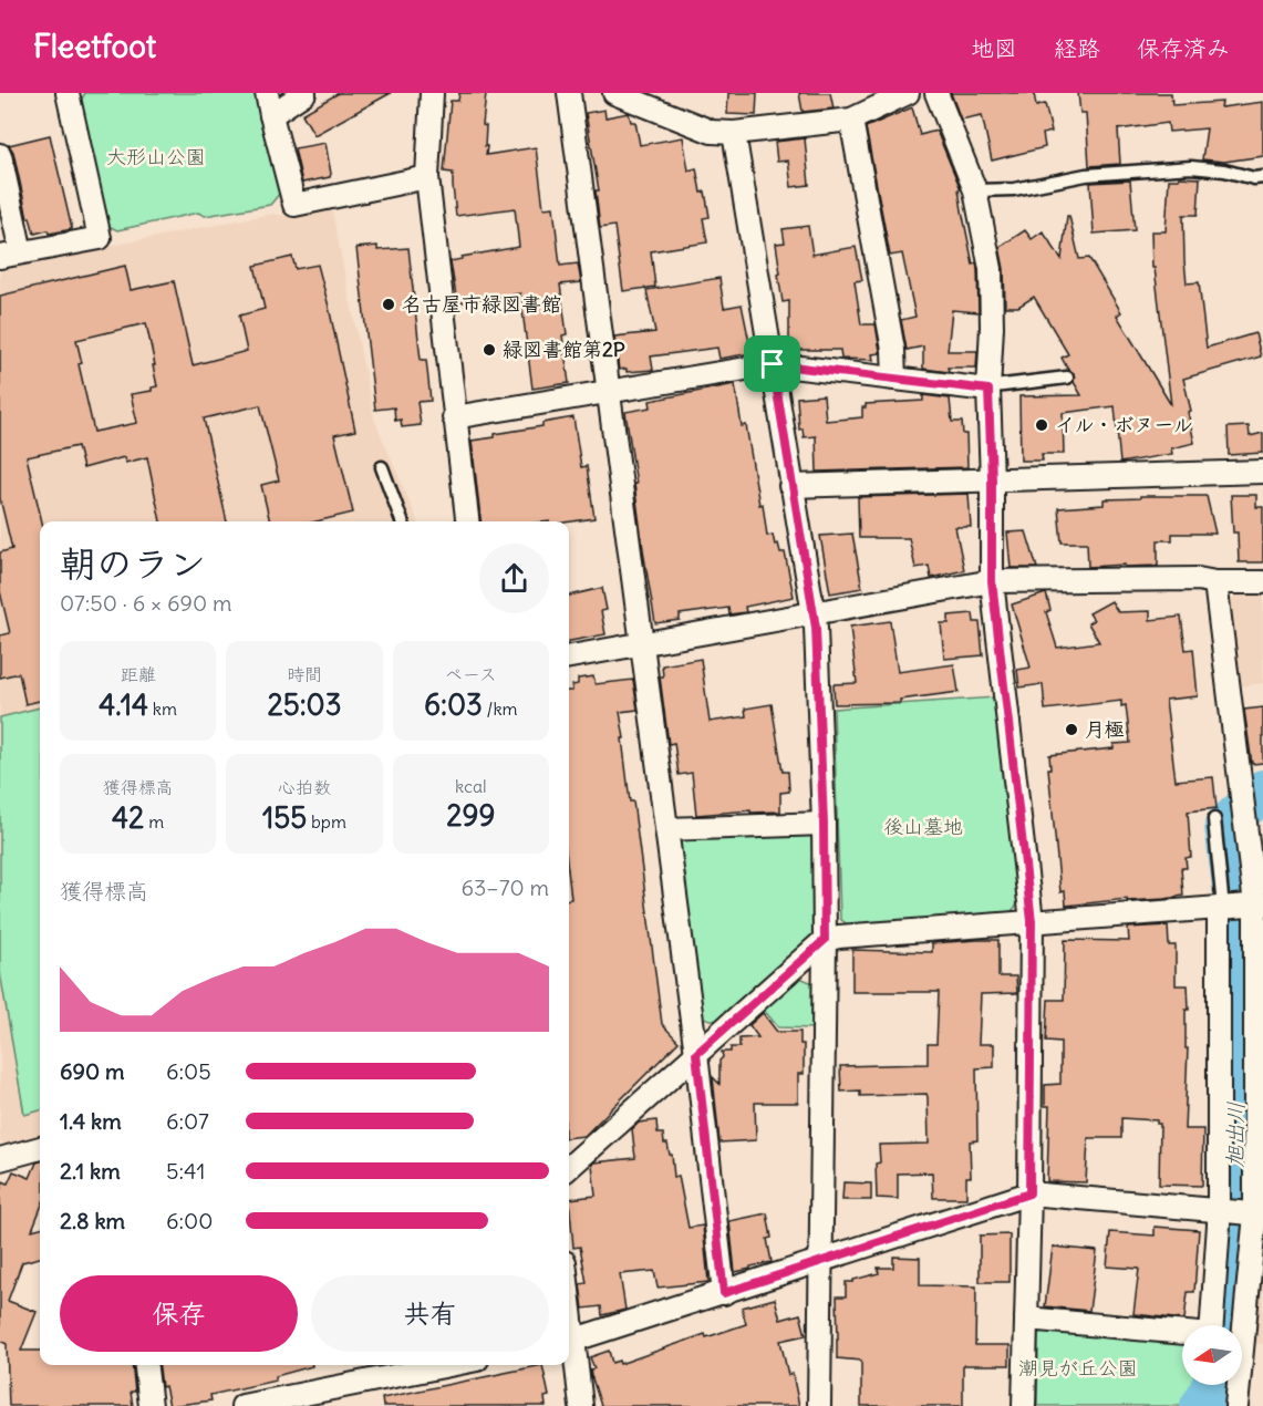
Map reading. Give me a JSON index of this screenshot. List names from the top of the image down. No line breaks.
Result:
{"water":["旭出川"],"parks":["大形山公園","後山墓地","潮見が丘公園"],"places":["名古屋市緑図書館","緑図書館第2P","イル・ボヌール","月極"],"north":"left","page":{"header":"Fleetfoot","nav":["地図","経路","保存済み"],"heading":["朝のラン","07:50 · 6 × 690 m"],"stats":[["距離","4.14 km"],["時間","25:03"],["ペース","6:03 /km"],["獲得標高","42 m"],["心拍数","155 bpm"],["kcal","299"]],"chart":["獲得標高","63–70 m"],"list":[{"name":"690 m","note":"6:05"},{"name":"1.4 km","note":"6:07"},{"name":"2.1 km","note":"5:41"},{"name":"2.8 km","note":"6:00"}],"buttons":["保存","共有"]}}
